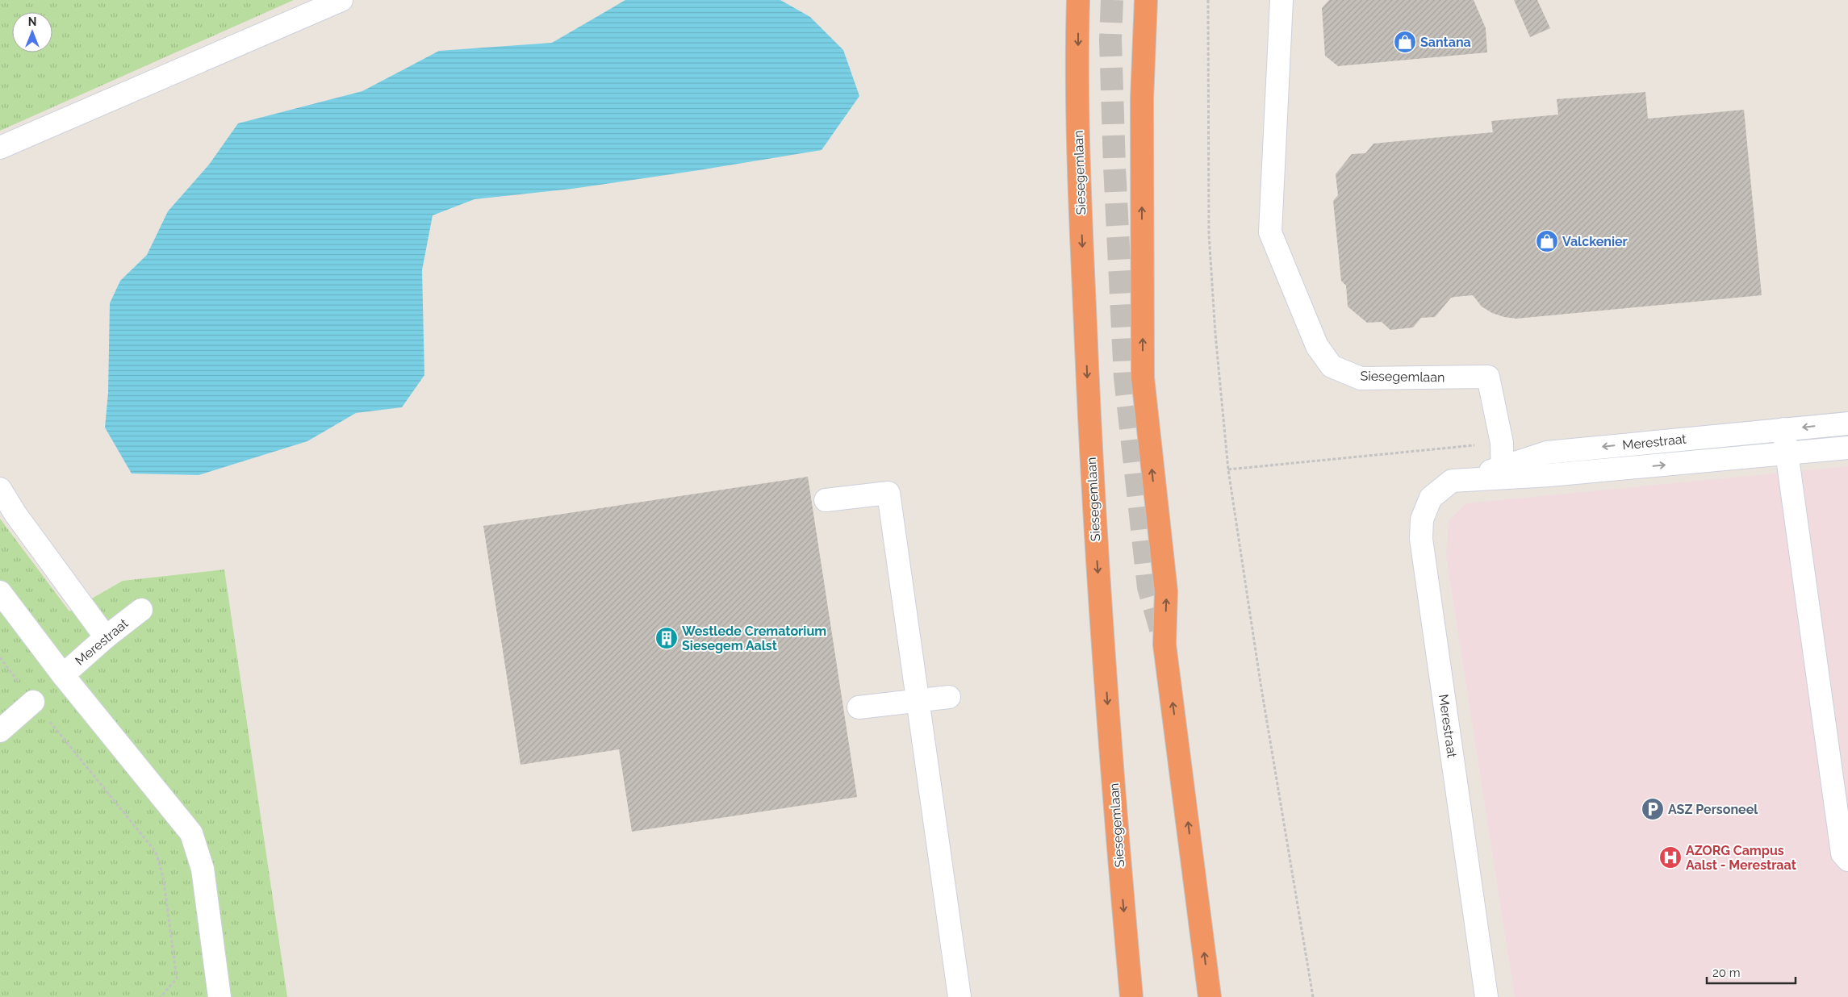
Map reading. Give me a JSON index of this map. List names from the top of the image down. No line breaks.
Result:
{"streets":{"highway":["Siesegemlaan"],"street":["Merestraat"]},"crossings":[["Siesegemlaan","Merestraat"]],"places":{"shop":["Santana","Valckenier"],"building":["Westlede Crematorium Siesegem Aalst"],"parking":["ASZ Personeel"],"hospital":["AZORG Campus Aalst - Merestraat"]},"scale_bar":"20 m","north":"top"}
